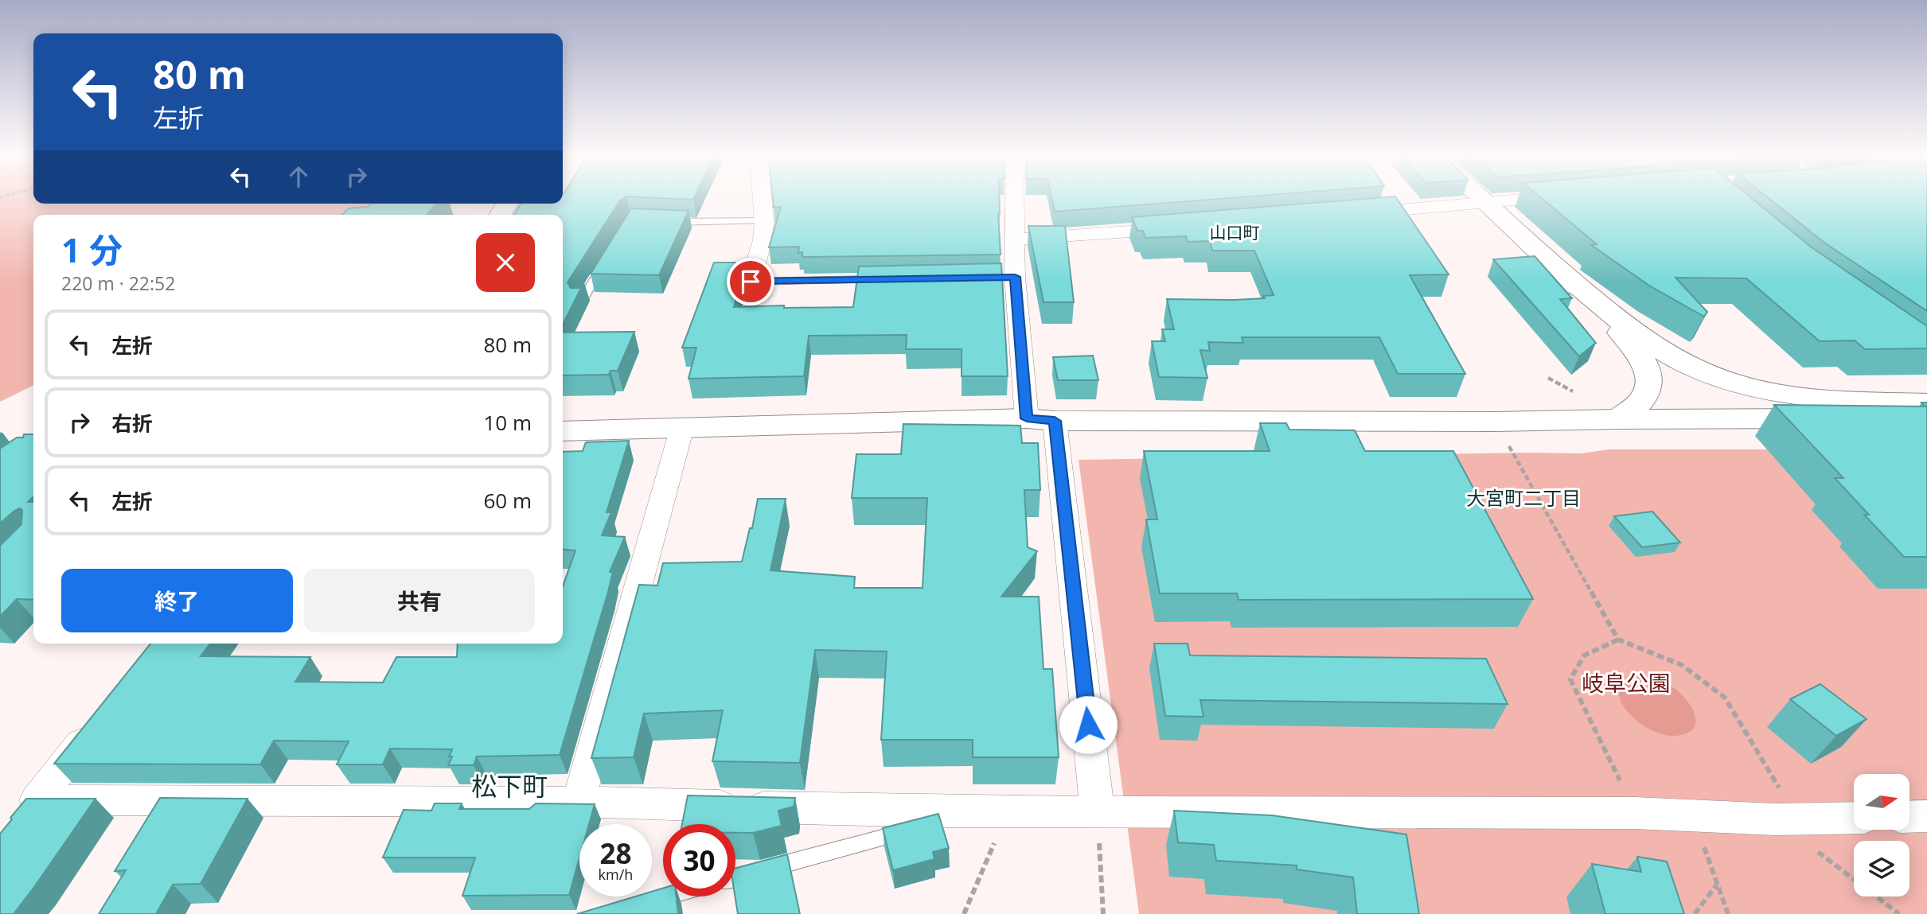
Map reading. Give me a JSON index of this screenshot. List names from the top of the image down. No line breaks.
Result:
{"districts":["山口町","大宮町二丁目","松下町"],"parks":["岐阜公園"],"north":"right","page":{"turn":["80 m","左折"],"heading":["1 分","220 m · 22:52"],"list":[{"name":"左折","value":"80 m"},{"name":"右折","value":"10 m"},{"name":"左折","value":"60 m"}],"buttons":["終了","共有"],"speed":"28 km/h","limit":"30"}}
